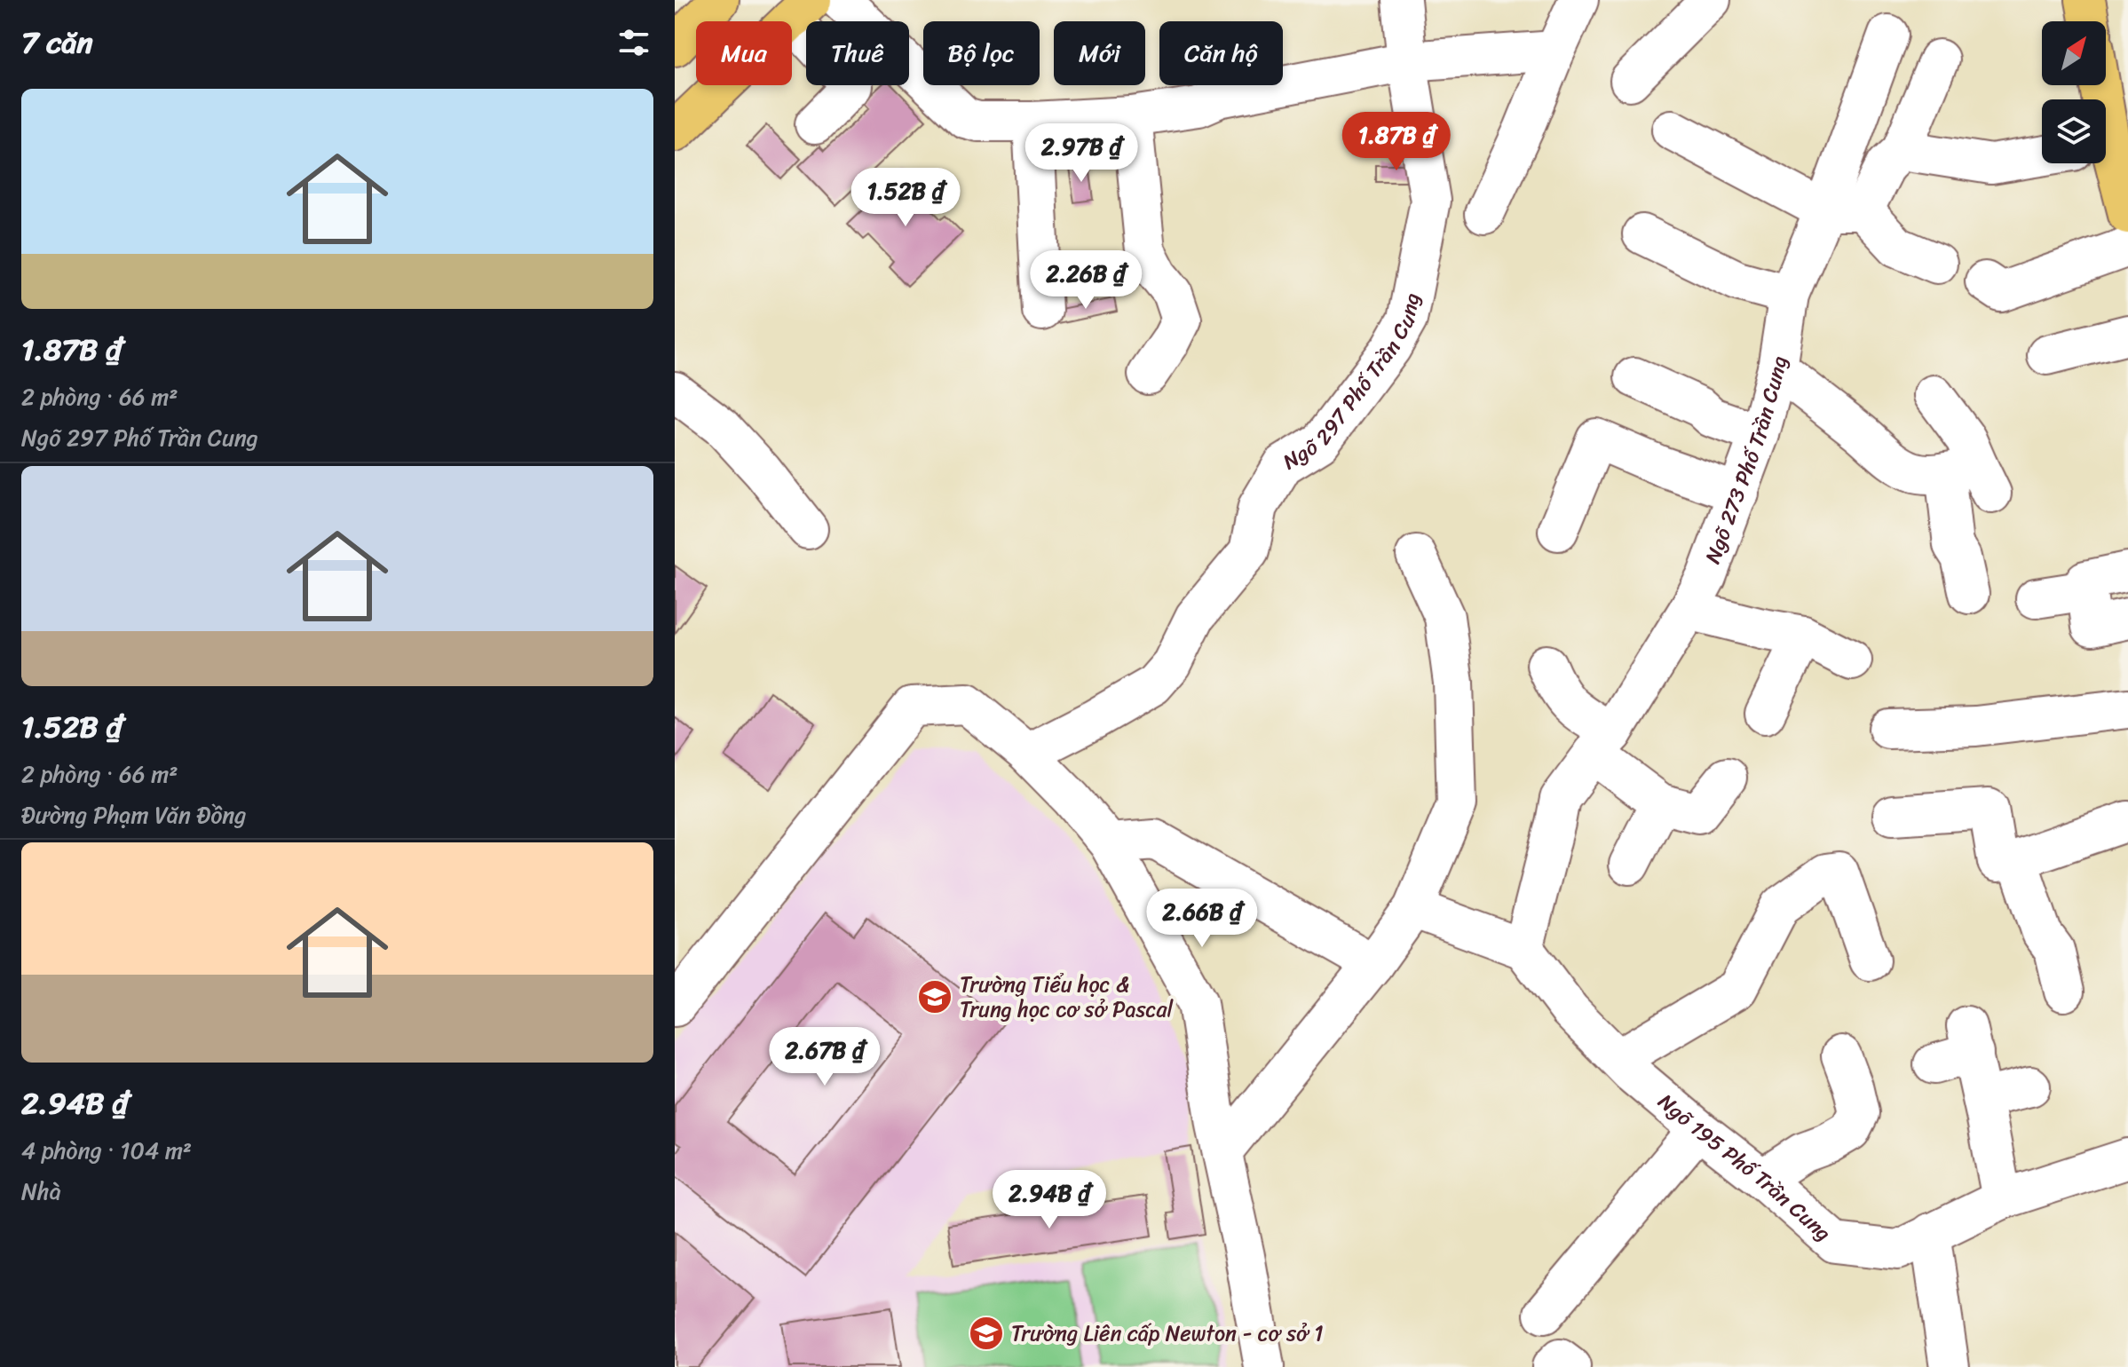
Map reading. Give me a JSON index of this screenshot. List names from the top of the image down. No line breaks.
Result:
{"streets":{"street":["Ngõ 297 Phố Trần Cung","Ngõ 273 Phố Trần Cung","Ngõ 195 Phố Trần Cung"]},"crossings":[["Ngõ 273 Phố Trần Cung","Ngõ 195 Phố Trần Cung"]],"places":{"school or university":["Trường Tiểu học & Trung học cơ sở Pascal","Trường Liên cấp Newton - cơ sở 1"]},"north":"top right","page":{"heading":"7 căn","chip":["Mua","Thuê","Bộ lọc","Mới","Căn hộ"],"list":[{"name":"1.87B ₫","note":"2 phòng · 66 m² · Ngõ 297 Phố Trần Cung"},{"name":"1.52B ₫","note":"2 phòng · 66 m² · Đường Phạm Văn Đồng"},{"name":"2.94B ₫","note":"4 phòng · 104 m² · Nhà"}],"price":["1.87B ₫","2.97B ₫","1.52B ₫","2.26B ₫","2.66B ₫","2.67B ₫","2.94B ₫"]}}
